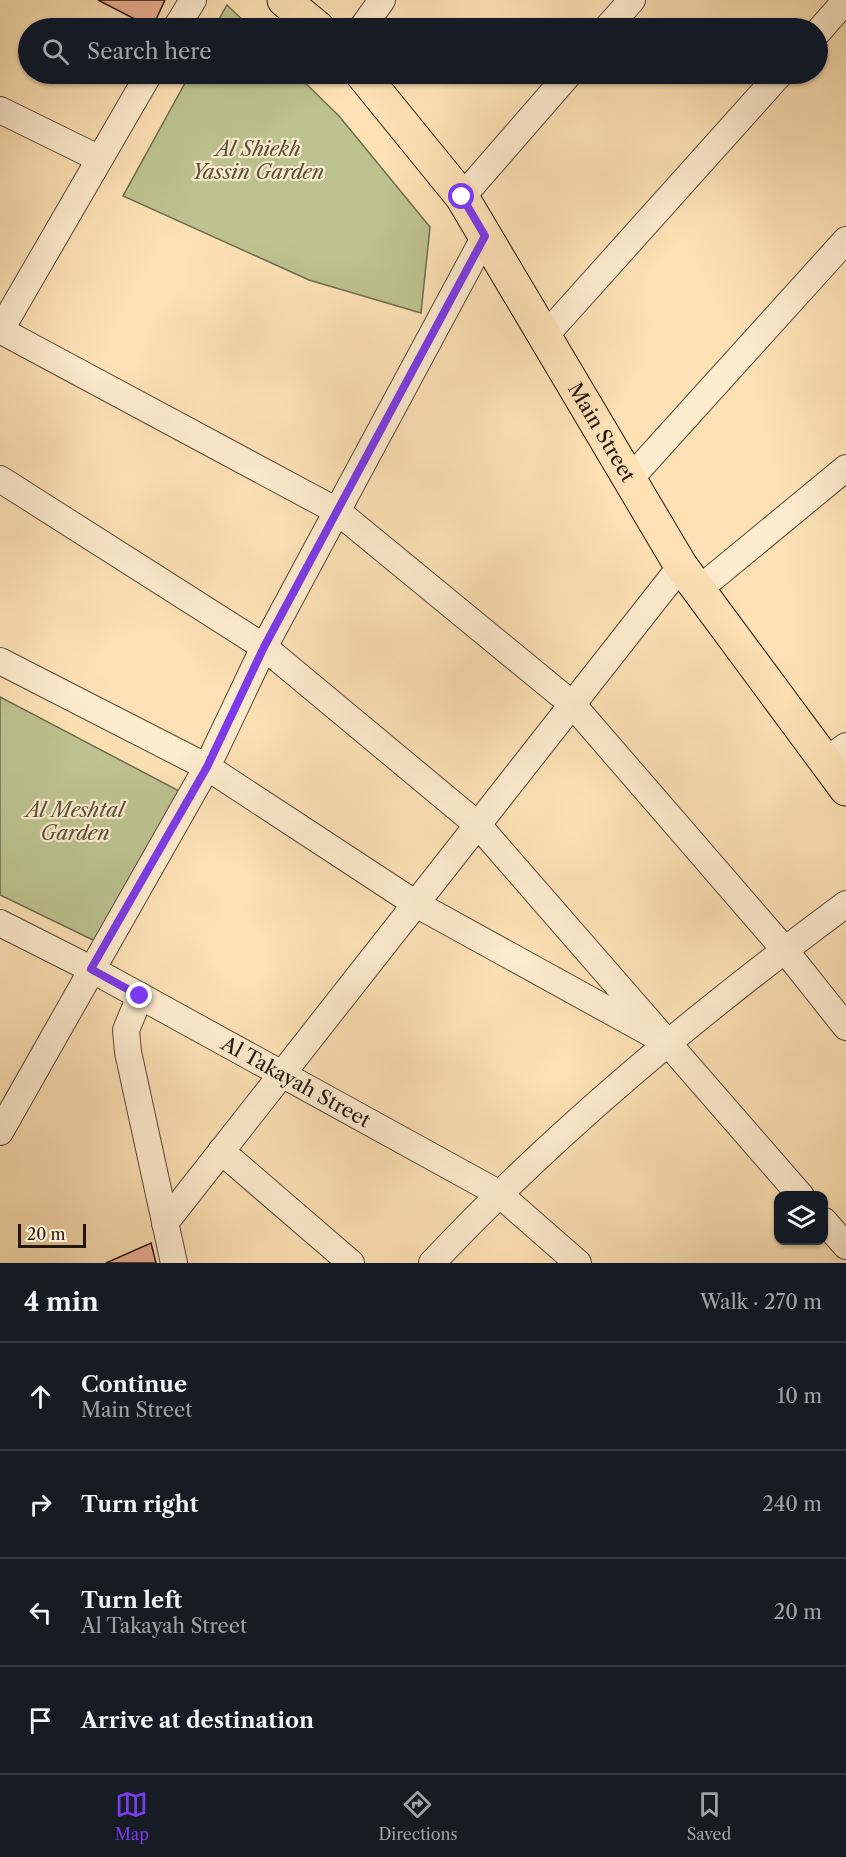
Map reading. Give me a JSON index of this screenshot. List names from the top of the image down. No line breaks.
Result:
{"streets":{"main road":["Main Street"],"street":["Al Takayah Street"]},"parks":["Al Shiekh Yassin Garden","Al Meshtal Garden"],"scale_bar":"20 m","page":{"search":"Search here","scale":"20 m","heading":["4 min","Walk · 270 m"],"list":[["Continue","Main Street","10 m"],["Turn right","240 m"],["Turn left","Al Takayah Street","20 m"],"Arrive at destination"],"nav":["Map","Directions","Saved"]}}
